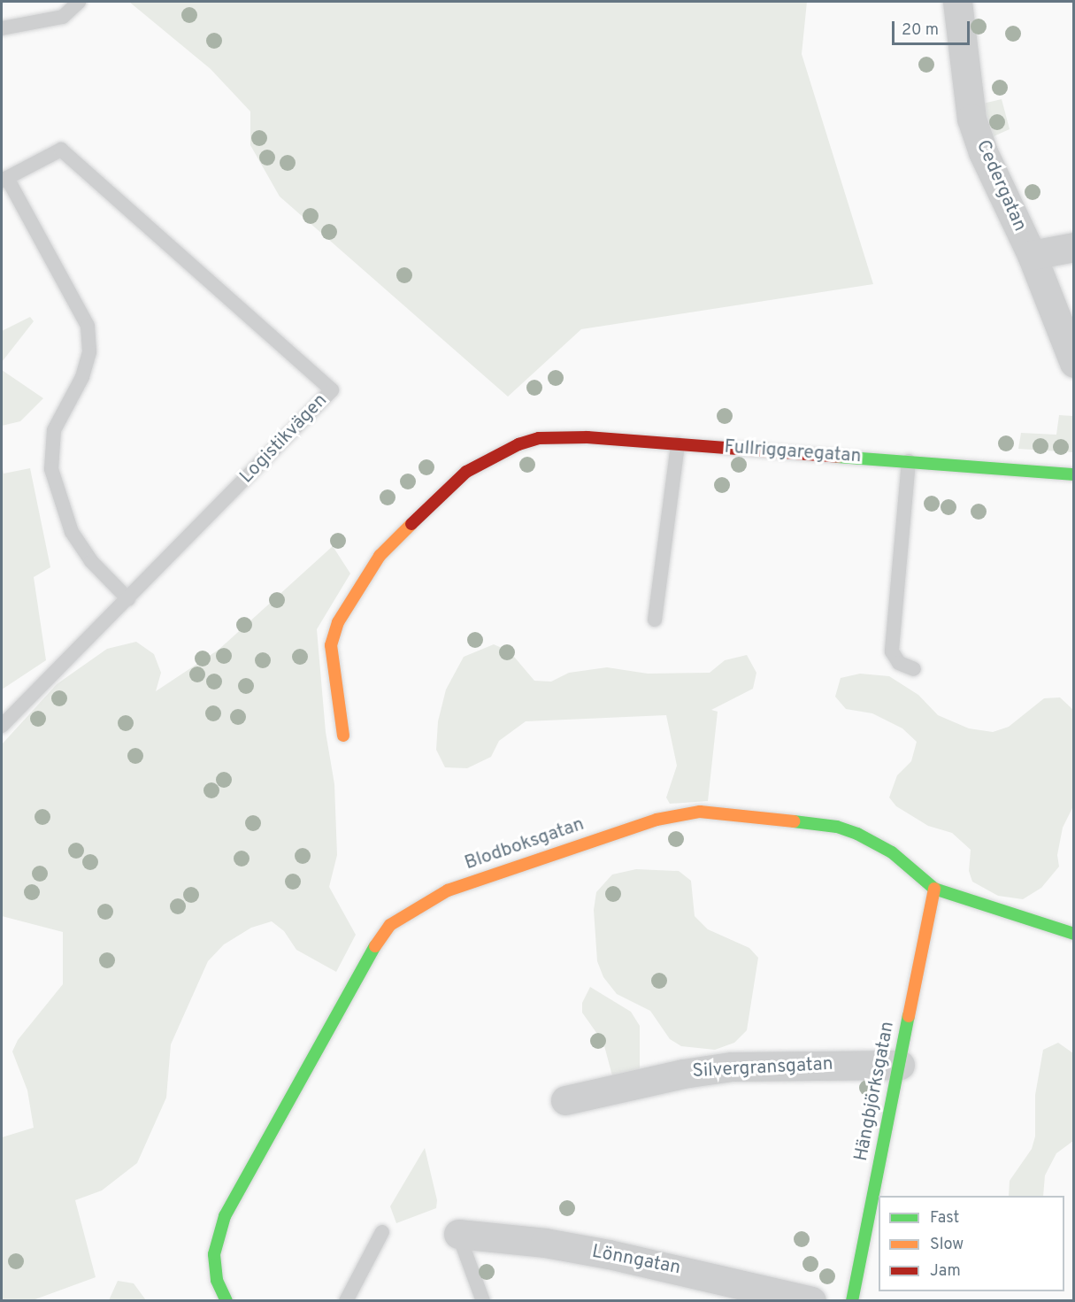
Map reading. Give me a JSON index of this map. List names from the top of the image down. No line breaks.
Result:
{"streets":{"street":["Cedergatan","Fullriggaregatan","Blodboksgatan","Silvergransgatan","Hängbjörksgatan","Lönngatan"],"lane":["Logistikvägen"]},"crossings":[["Blodboksgatan","Hängbjörksgatan"],["Silvergransgatan","Hängbjörksgatan"]],"legend":["Fast","Slow","Jam"],"scale_bar":"20 m"}
